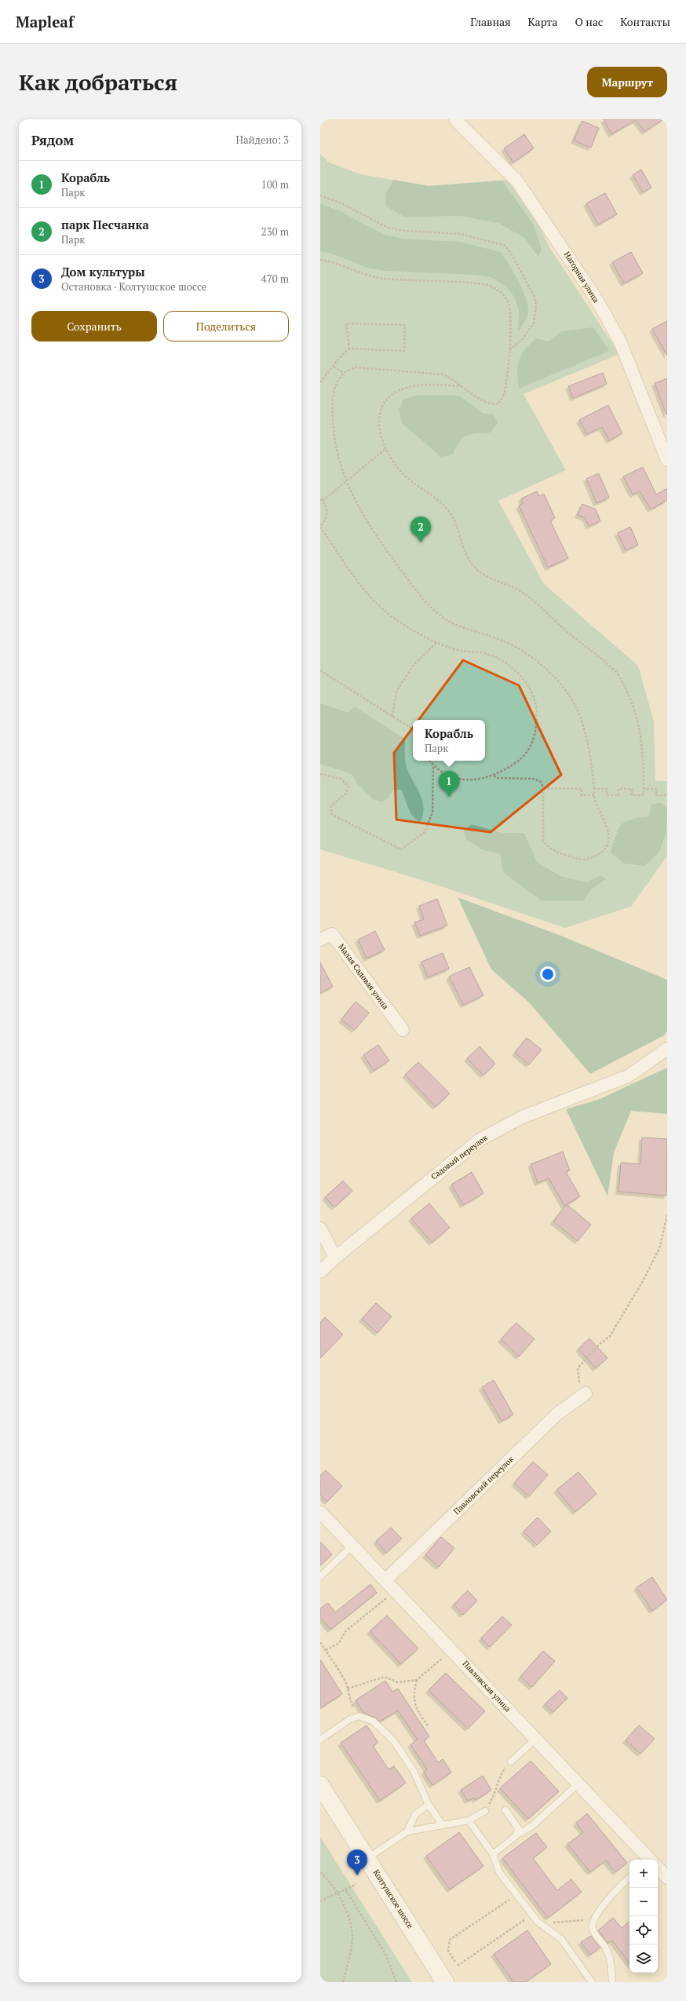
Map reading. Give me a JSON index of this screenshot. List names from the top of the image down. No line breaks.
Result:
{"streets":{"main road":["Колтушское шоссе"],"street":["Нагорная улица","Малая Садовая улица","Садовый переулок","Павловский переулок","Павловская улица"]},"crossings":[["Павловский переулок","Павловская улица"]],"page":{"header":"Mapleaf","nav":["Главная","Карта","О нас","Контакты"],"buttons":["Маршрут",["Сохранить","Поделиться"]],"title":"Как добраться","heading":["Рядом","Найдено: 3"],"list":[{"mark":"1","name":"Корабль","note":"Парк","value":"100 m"},{"mark":"2","name":"парк Песчанка","note":"Парк","value":"230 m"},{"mark":"3","name":"Дом культуры","note":"Остановка · Колтушское шоссе","value":"470 m"}],"pins":["2","1","3"],"popup":["Корабль","Парк"],"map_buttons":["+","−"]}}
